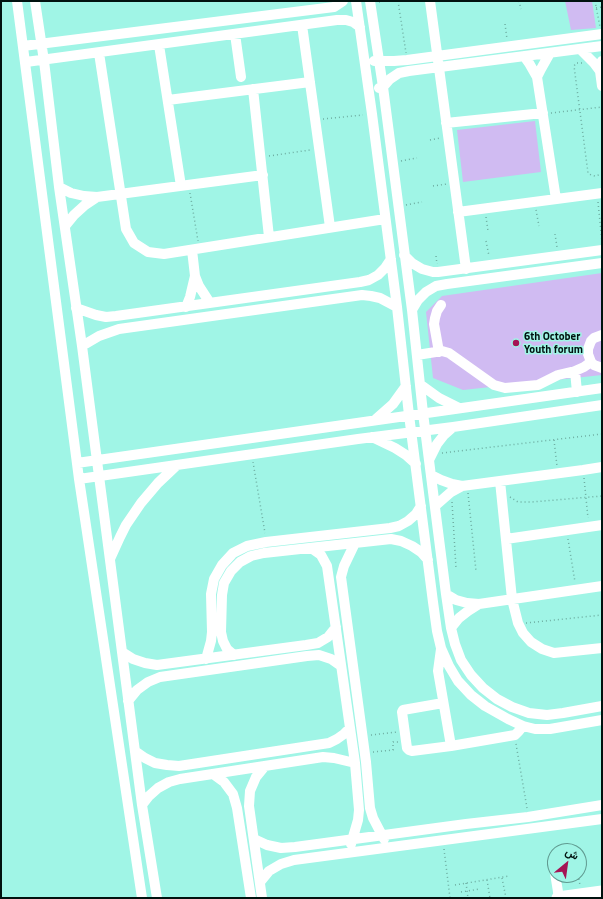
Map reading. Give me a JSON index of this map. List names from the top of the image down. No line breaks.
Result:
{"places":["6th October Youth forum"],"north":"top right"}
